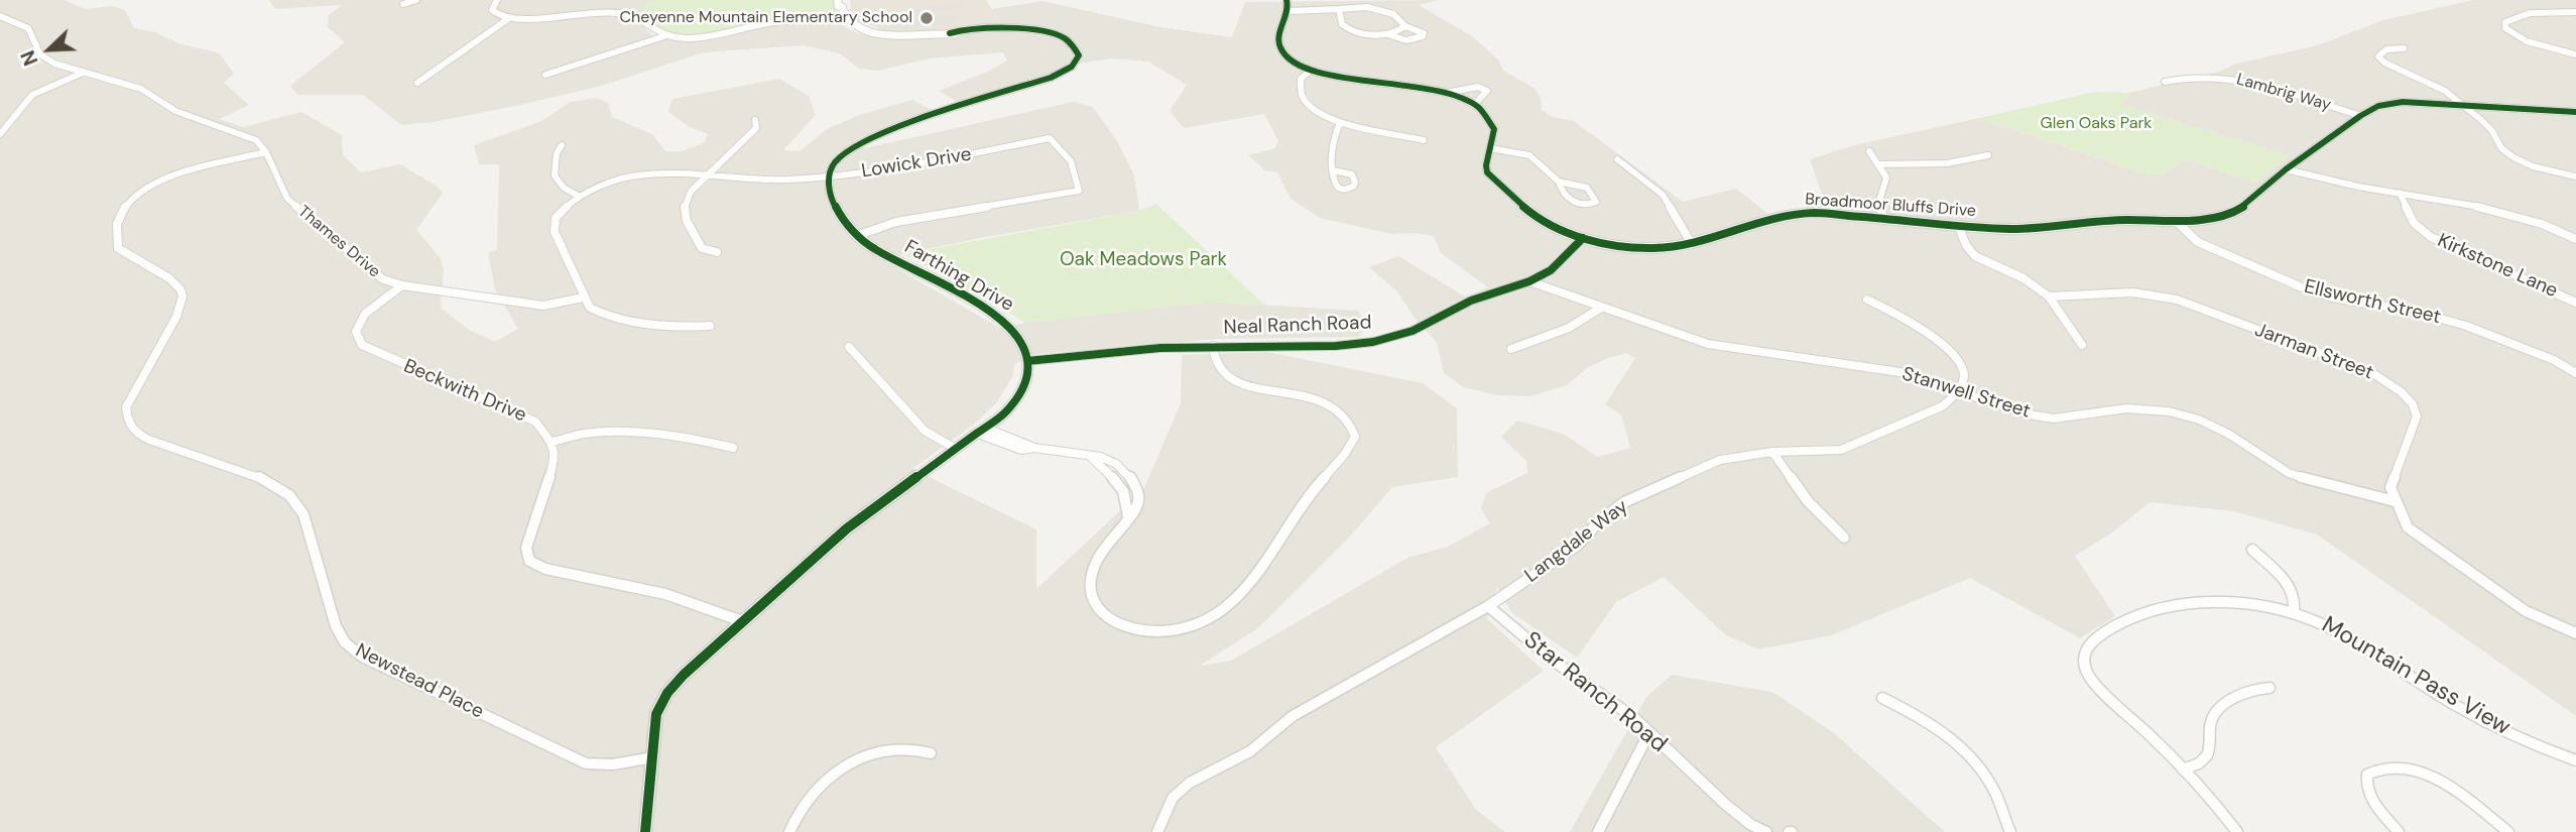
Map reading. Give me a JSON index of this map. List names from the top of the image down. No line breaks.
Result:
{"streets":{"street":["Lambrig Way","Lowick Drive","Broadmoor Bluffs Drive","Thames Drive","Kirkstone Lane","Farthing Drive","Ellsworth Street","Neal Ranch Road","Jarman Street","Beckwith Drive","Stanwell Street","Langdale Way","Mountain Pass View","Newstead Place","Star Ranch Road"]},"crossings":[["Lambrig Way","Broadmoor Bluffs Drive"],["Lowick Drive","Thames Drive"],["Lowick Drive","Farthing Drive"],["Broadmoor Bluffs Drive","Kirkstone Lane"],["Broadmoor Bluffs Drive","Ellsworth Street"],["Broadmoor Bluffs Drive","Neal Ranch Road"],["Thames Drive","Beckwith Drive"],["Thames Drive","Newstead Place"],["Farthing Drive","Neal Ranch Road"],["Neal Ranch Road","Stanwell Street"],["Jarman Street","Stanwell Street"],["Stanwell Street","Langdale Way"],["Langdale Way","Star Ranch Road"]],"parks":["Glen Oaks Park","Oak Meadows Park"],"places":["Cheyenne Mountain Elementary School"],"north":"bottom left"}
